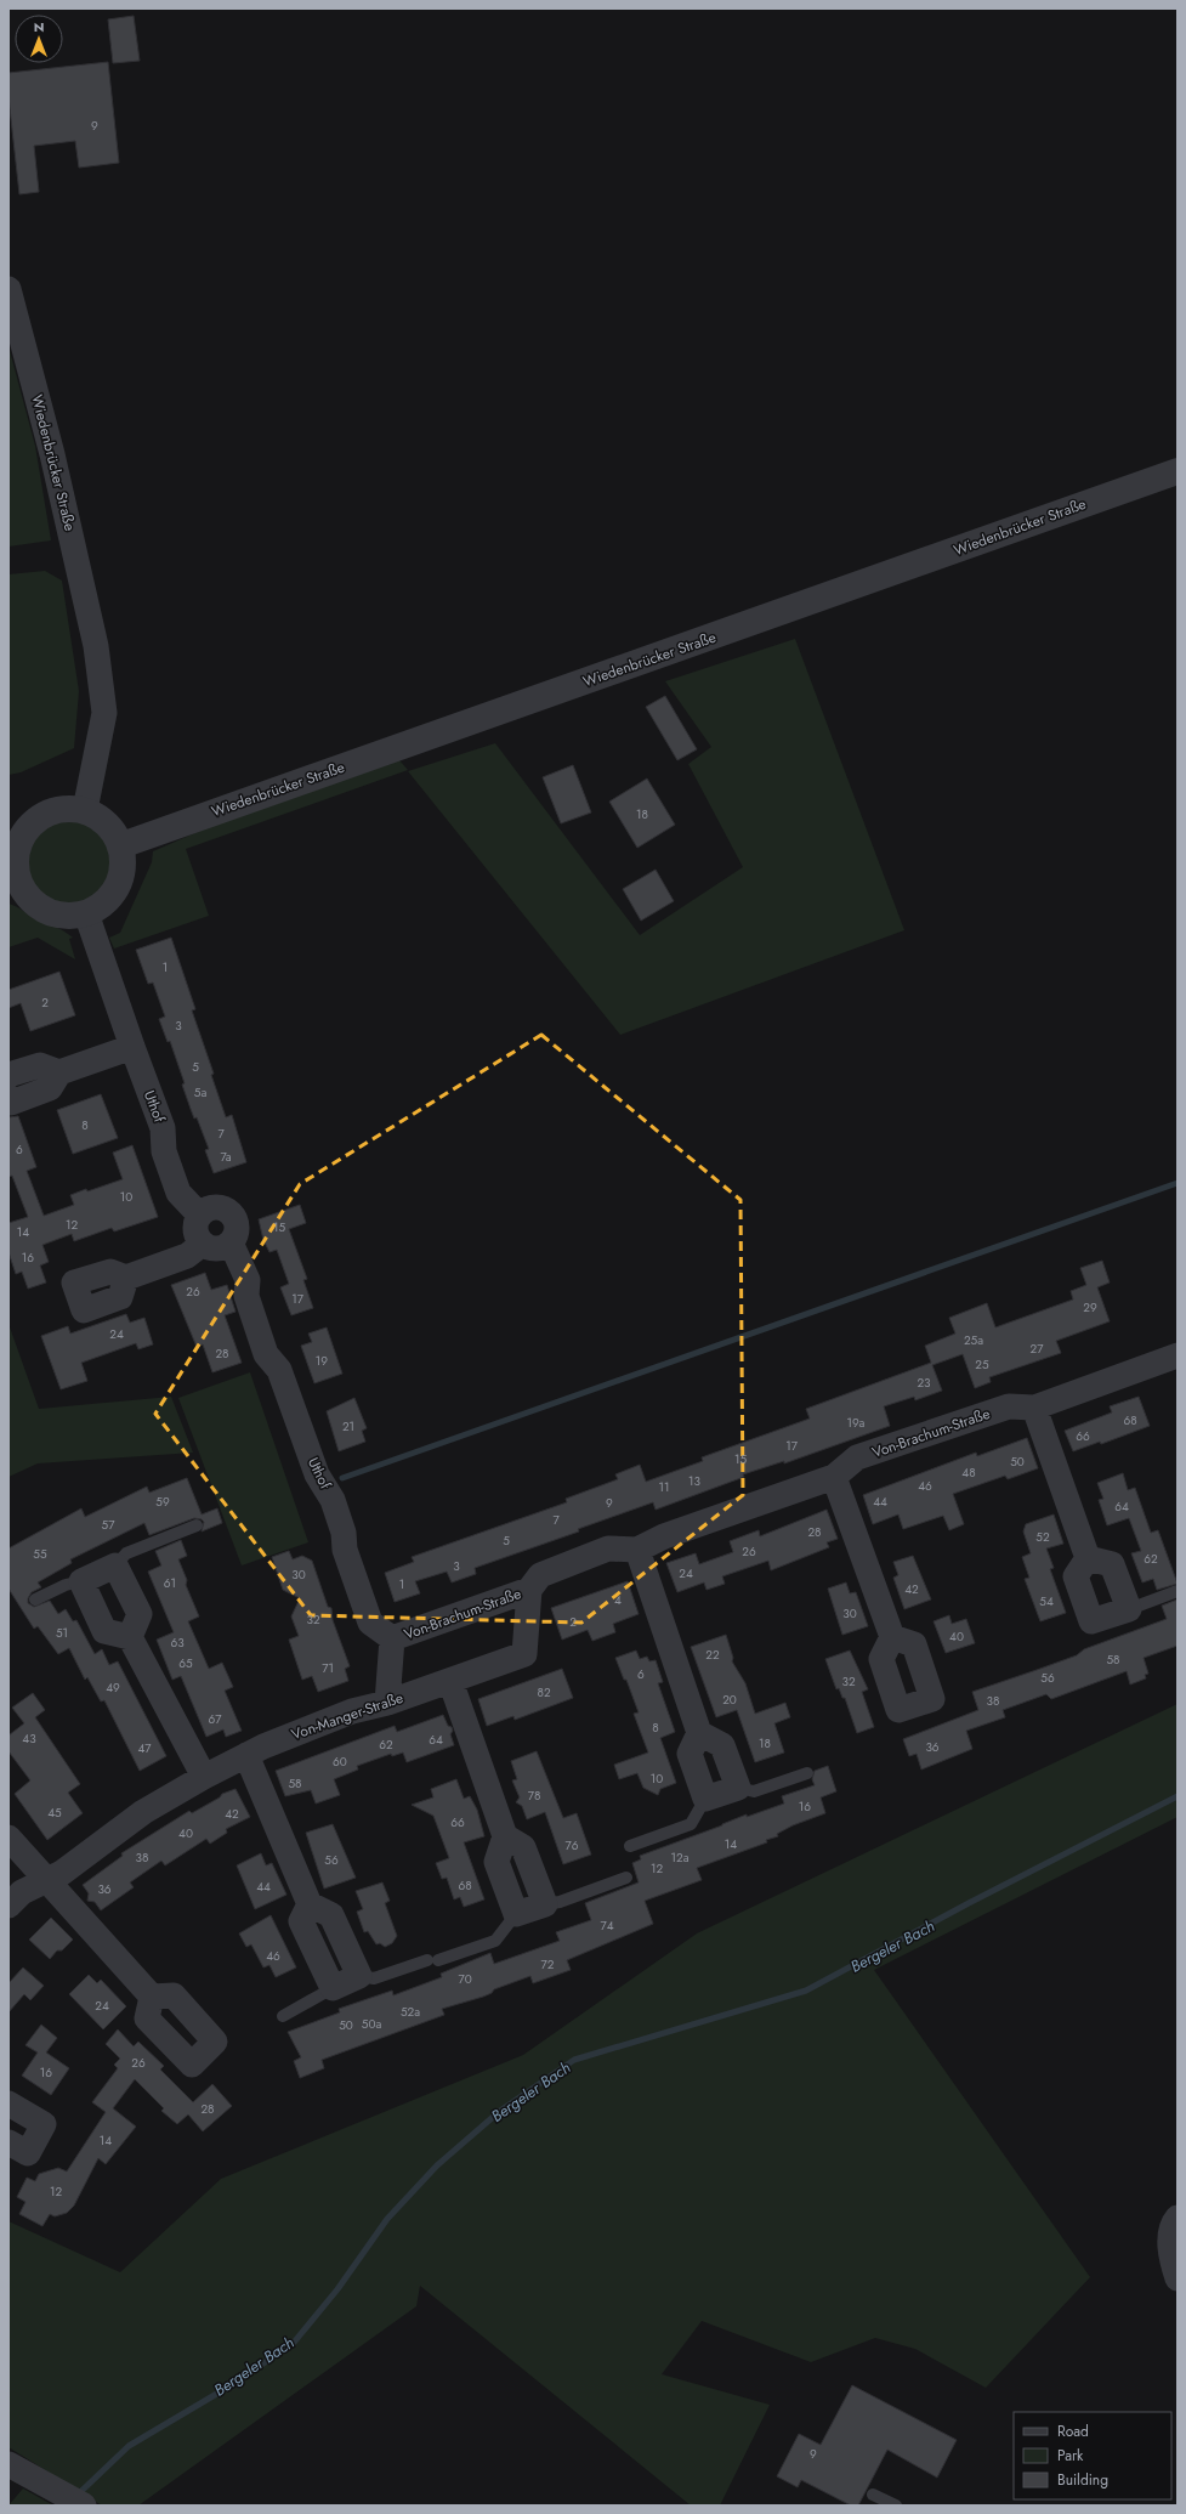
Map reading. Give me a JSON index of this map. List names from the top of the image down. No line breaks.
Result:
{"streets":{"street":["Wiedenbrücker Straße","Uthof","Von-Brachum-Straße","Von-Manger-Straße"]},"crossings":[["Wiedenbrücker Straße","Uthof"],["Uthof","Von-Brachum-Straße"],["Von-Brachum-Straße","Von-Manger-Straße"]],"water":["Bergeler Bach"],"house_numbers":["9","18","1","2","3","5","5a","8","7","6","7a","10","12","15","14","16","26","17","29","24","25a","27","28","19","25","23","68","19a","21","66","17","15","50","48","13","46","11","59","44","9","64","7","57","28","52","5","26","55","62","3","24","30","61","1","42","4","54","30","32","2","51","40","63","22","58","65","71","6","56","32","49","82","20","38","67","8","43","64","18","62","36","47","60","10","58","78","16","45","42","66","40","14","76","38","12a","56","12","68","44","36","74","46","72","70","24","52a","50a","50","26","16","28","14","12","9"],"legend":["Road","Park","Building"],"north":"top"}
